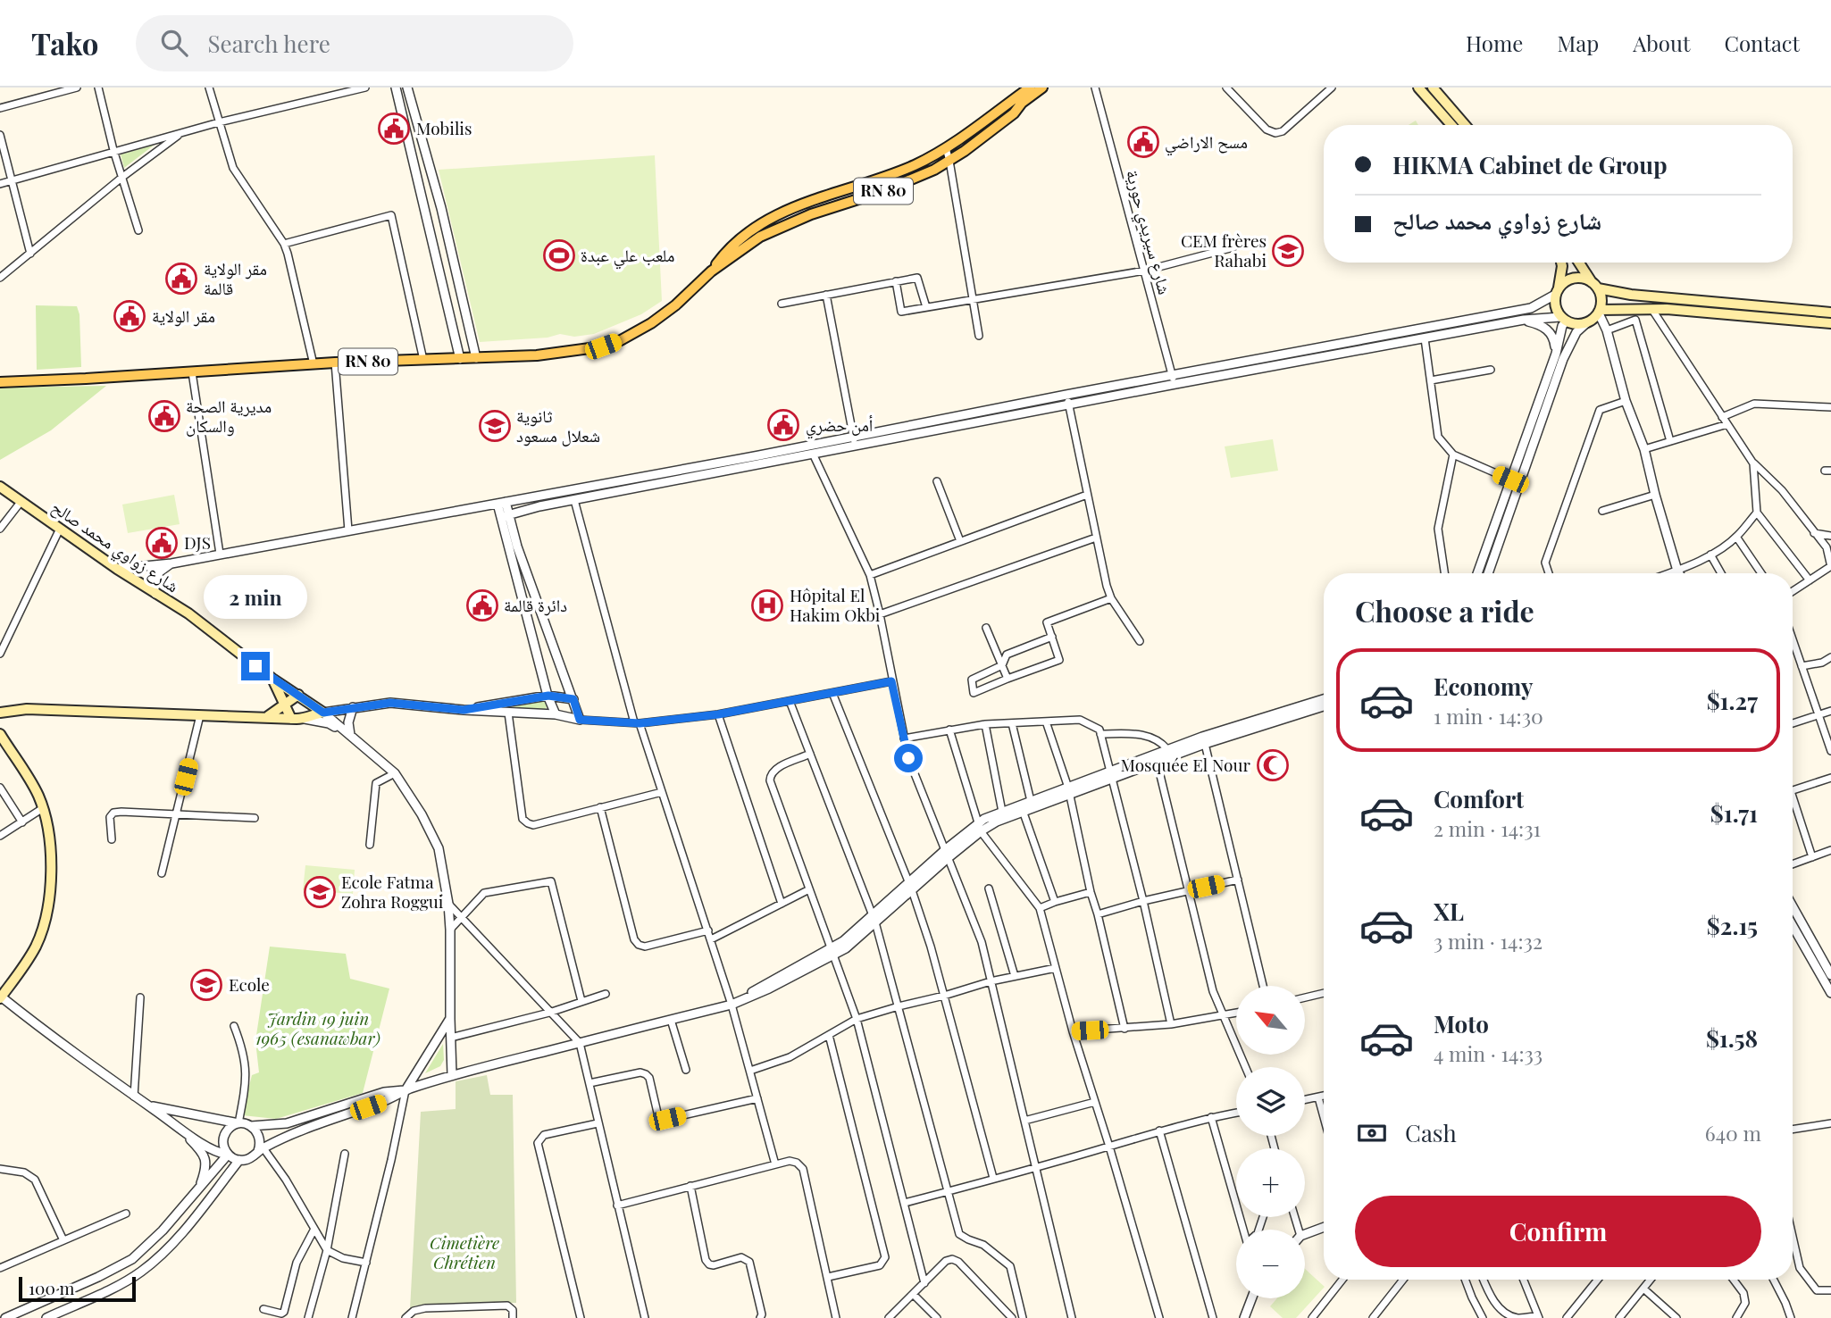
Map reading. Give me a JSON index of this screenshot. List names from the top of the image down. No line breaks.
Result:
{"streets":{"main road":["RN 80","شارع زواوي محمد صالح"],"street":["شارع سيريدي حورية"]},"parks":["Jardin 19 juin 1965 (esanawbar)","Cimetière Chrétien"],"places":{"public building":["Mobilis","مسح الاراضي","مقر الولاية قالمة","مقر الولاية","مديرية الصحة والسكان","أمن حضري","DJS","دائرة قالمة"],"school or university":["CEM frères Rahabi","ثانوية شعلال مسعود","Ecole Fatma Zohra Roggui","Ecole"],"sports":["ملعب علي عبدة"],"hospital":["Hôpital El Hakim Okbi"],"mosque":["Mosquée El Nour"]},"scale_bar":"100 m","north":"top left","page":{"header":"Tako","search":"Search here","nav":["Home","Map","About","Contact"],"banner":["HIKMA Cabinet de Group","شارع زواوي محمد صالح"],"heading":"Choose a ride","bubble":"2 min","list":[{"name":"Economy","note":"1 min · 14:30","value":"$1.27"},{"name":"Comfort","note":"2 min · 14:31","value":"$1.71"},{"name":"XL","note":"3 min · 14:32","value":"$2.15"},{"name":"Moto","note":"4 min · 14:33","value":"$1.58"}],"map_buttons":["+","−"],"pay":["Cash","640 m"],"buttons":"Confirm","scale":"100 m"}}
